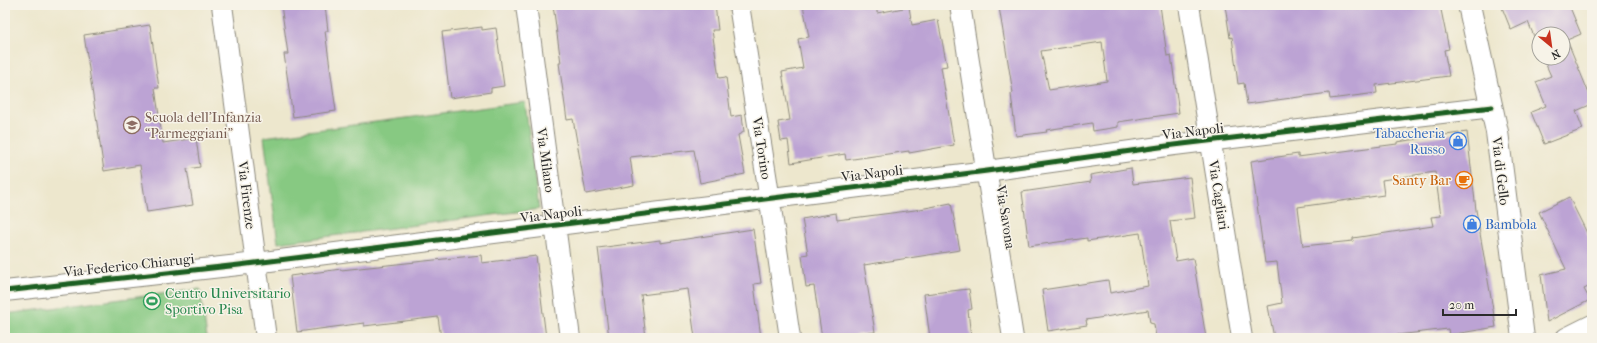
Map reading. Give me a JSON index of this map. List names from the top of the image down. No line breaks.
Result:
{"streets":{"street":["Via Napoli","Via Torino","Via Milano","Via di Gello","Via Firenze","Via Cagliari","Via Savona","Via Federico Chiarugi"]},"crossings":[["Via Napoli","Via Torino"],["Via Napoli","Via Milano"],["Via Napoli","Via di Gello"],["Via Napoli","Via Firenze"],["Via Napoli","Via Cagliari"],["Via Napoli","Via Savona"],["Via Napoli","Via Federico Chiarugi"],["Via Firenze","Via Federico Chiarugi"]],"places":{"school or university":["Scuola dell’Infanzia “Parmeggiani”"],"shop":["Tabaccheria Russo","Bambola"],"cafe":["Santy Bar"],"sports":["Centro Universitario Sportivo Pisa"]},"scale_bar":"20 m","north":"bottom right"}
